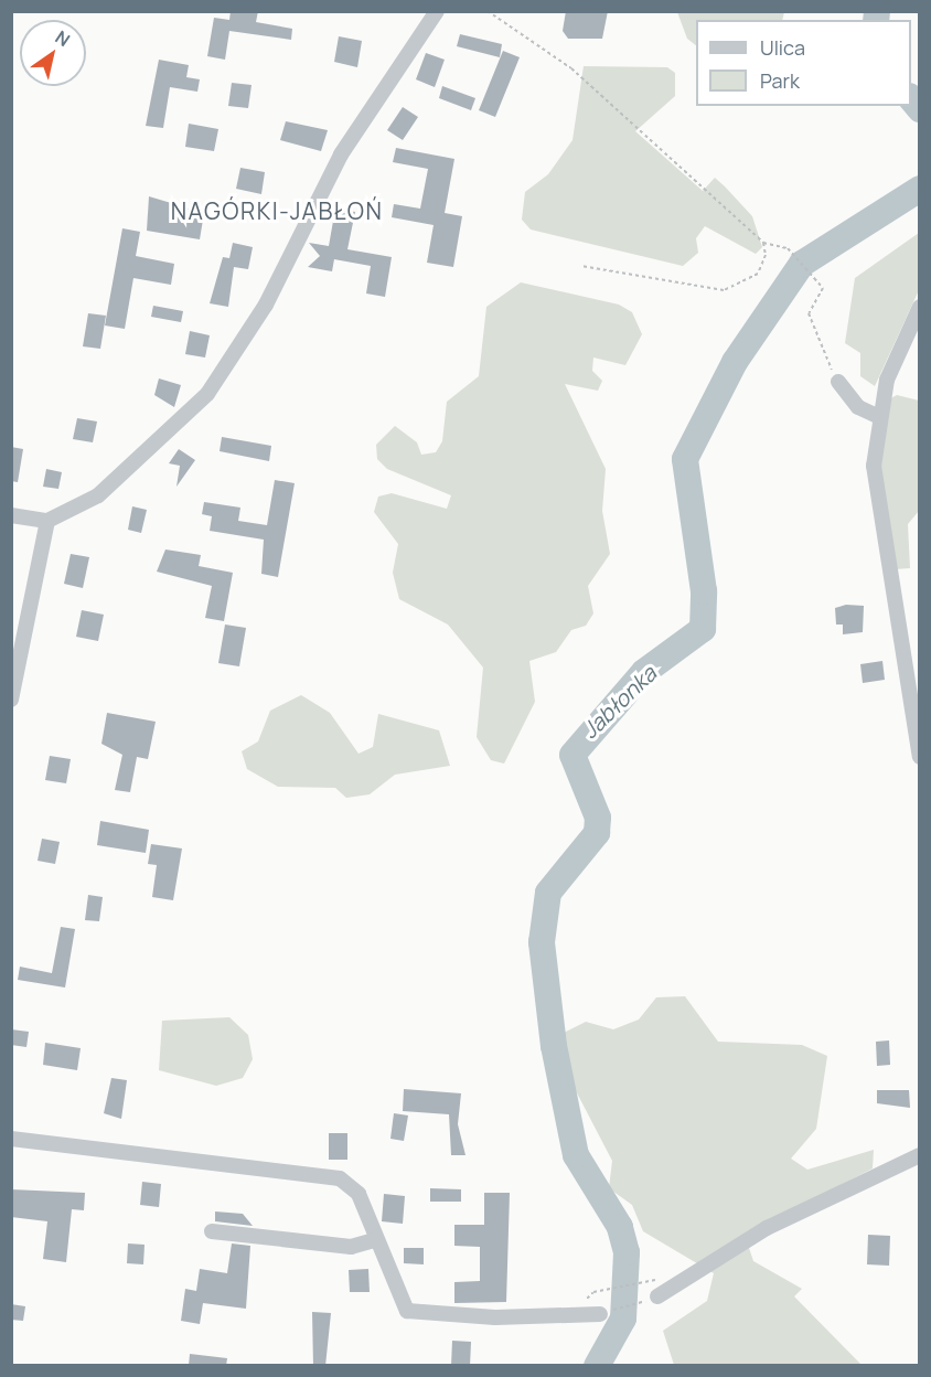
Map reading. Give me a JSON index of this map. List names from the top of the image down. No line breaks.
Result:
{"districts":["NAGÓRKI-JABŁOŃ"],"water":["Jabłonka"],"legend":["Ulica","Park"],"north":"top right"}
